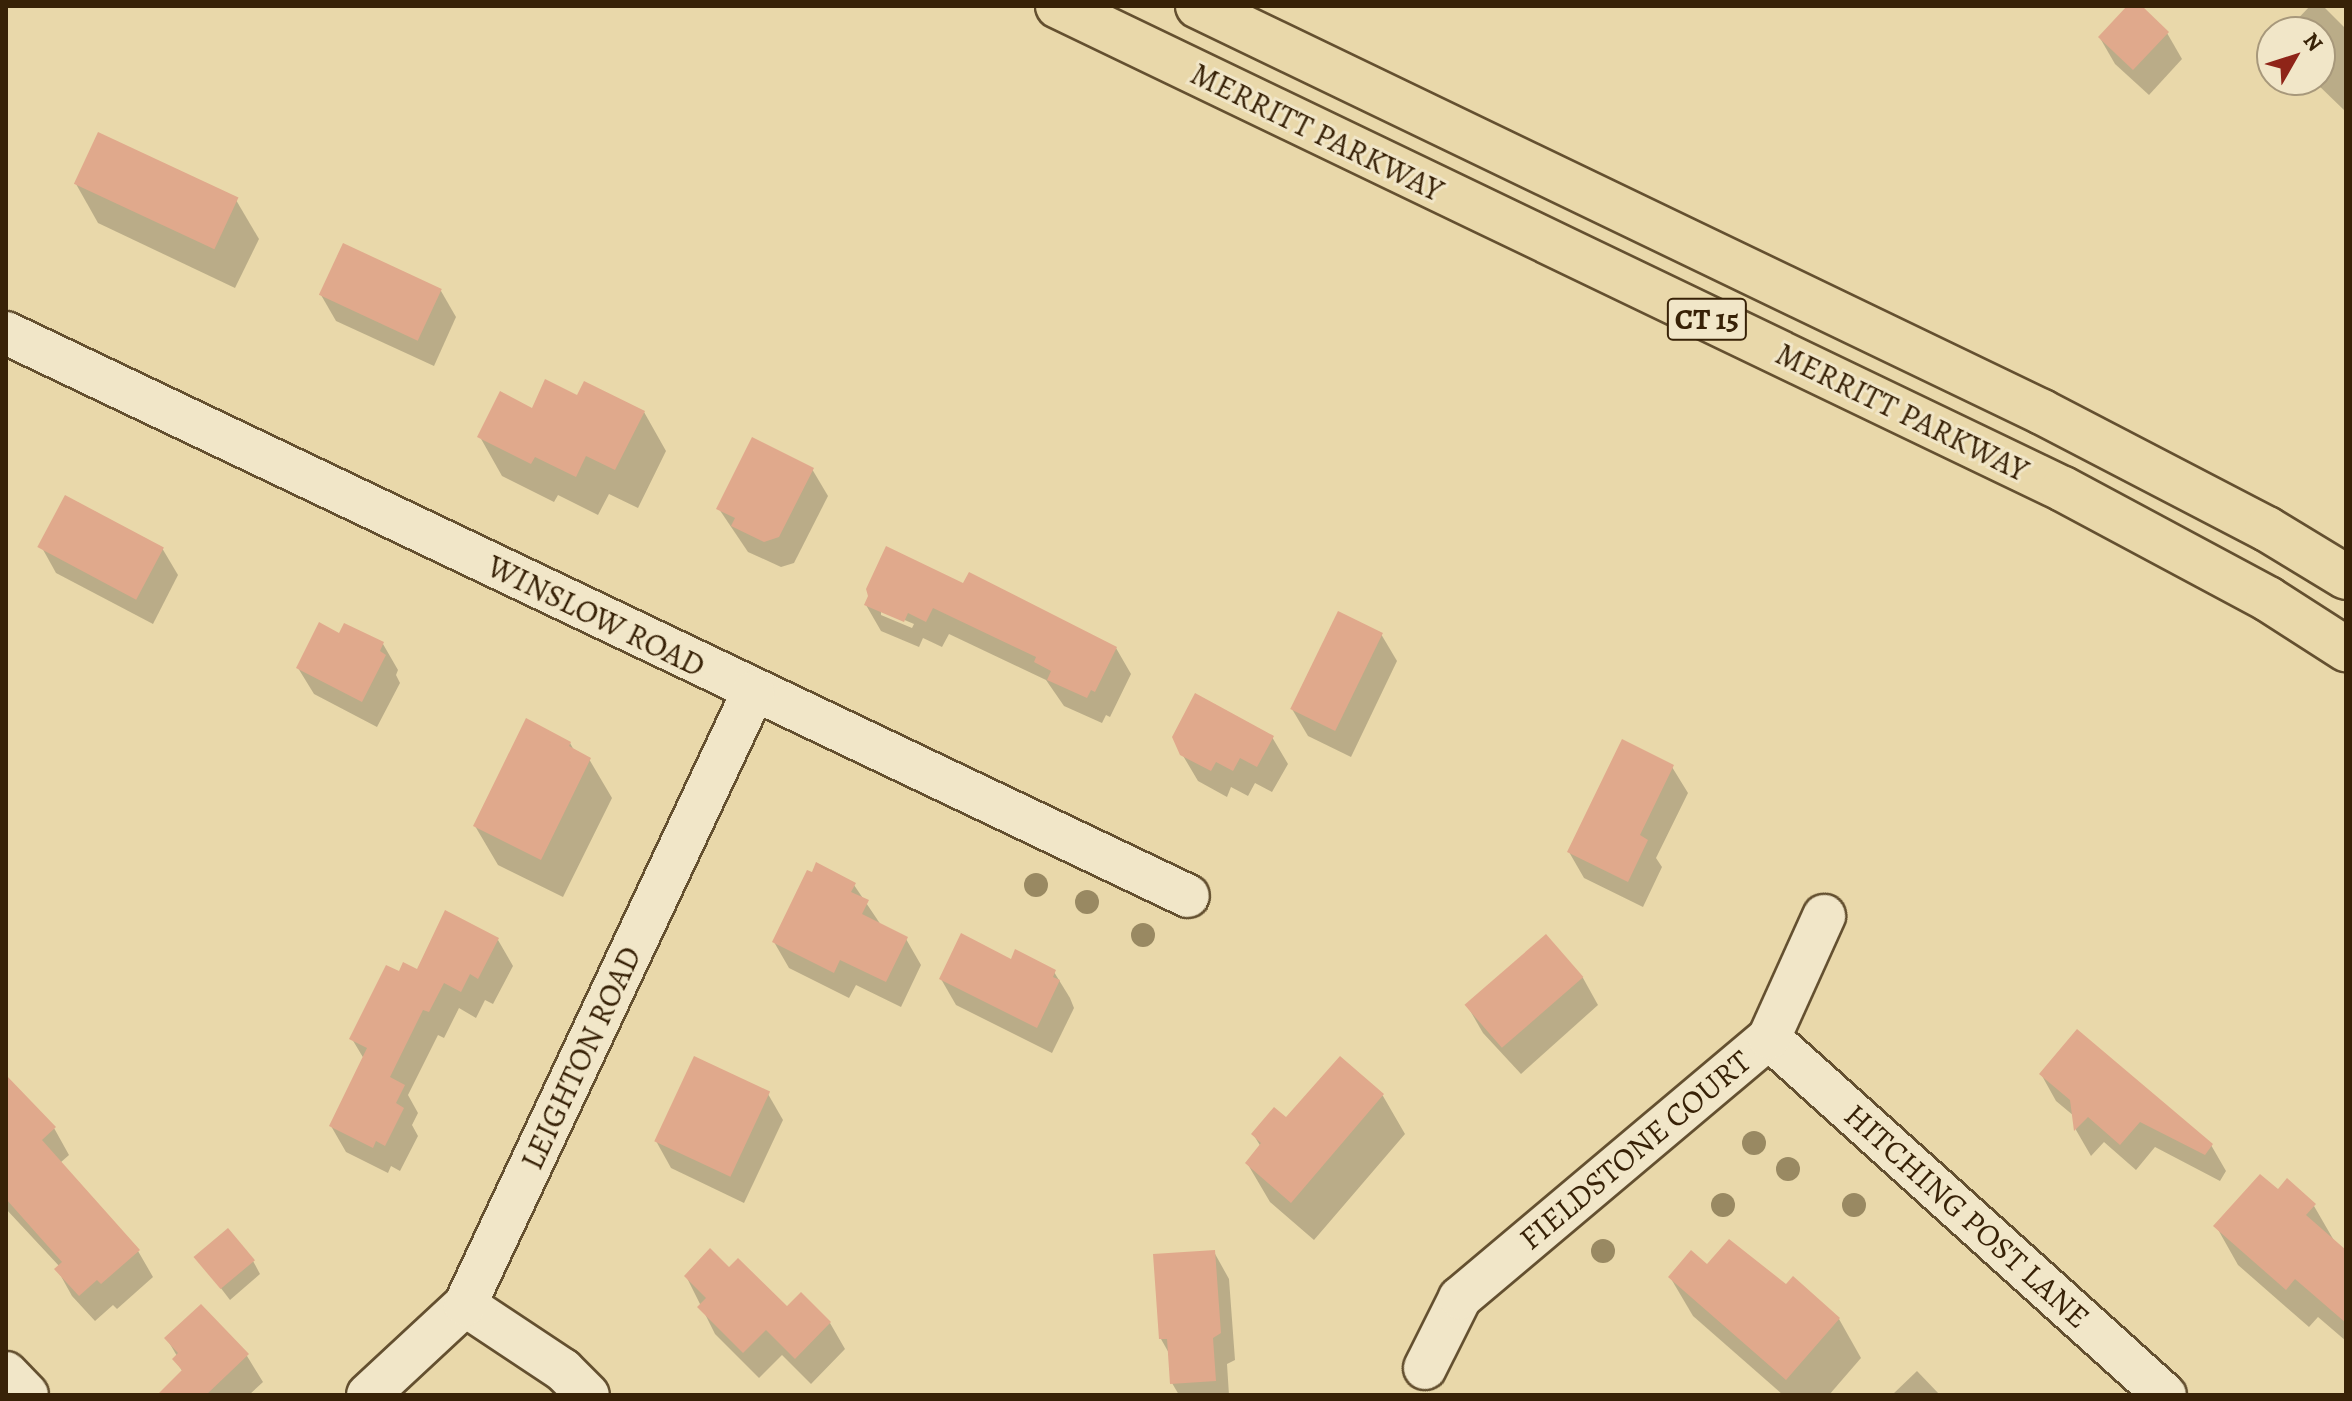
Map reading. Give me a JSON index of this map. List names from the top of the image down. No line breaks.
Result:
{"streets":{"highway":["MERRITT PARKWAY","CT 15"],"street":["WINSLOW ROAD","LEIGHTON ROAD","FIELDSTONE COURT","HITCHING POST LANE"]},"crossings":[["WINSLOW ROAD","LEIGHTON ROAD"],["FIELDSTONE COURT","HITCHING POST LANE"]],"north":"top right"}
